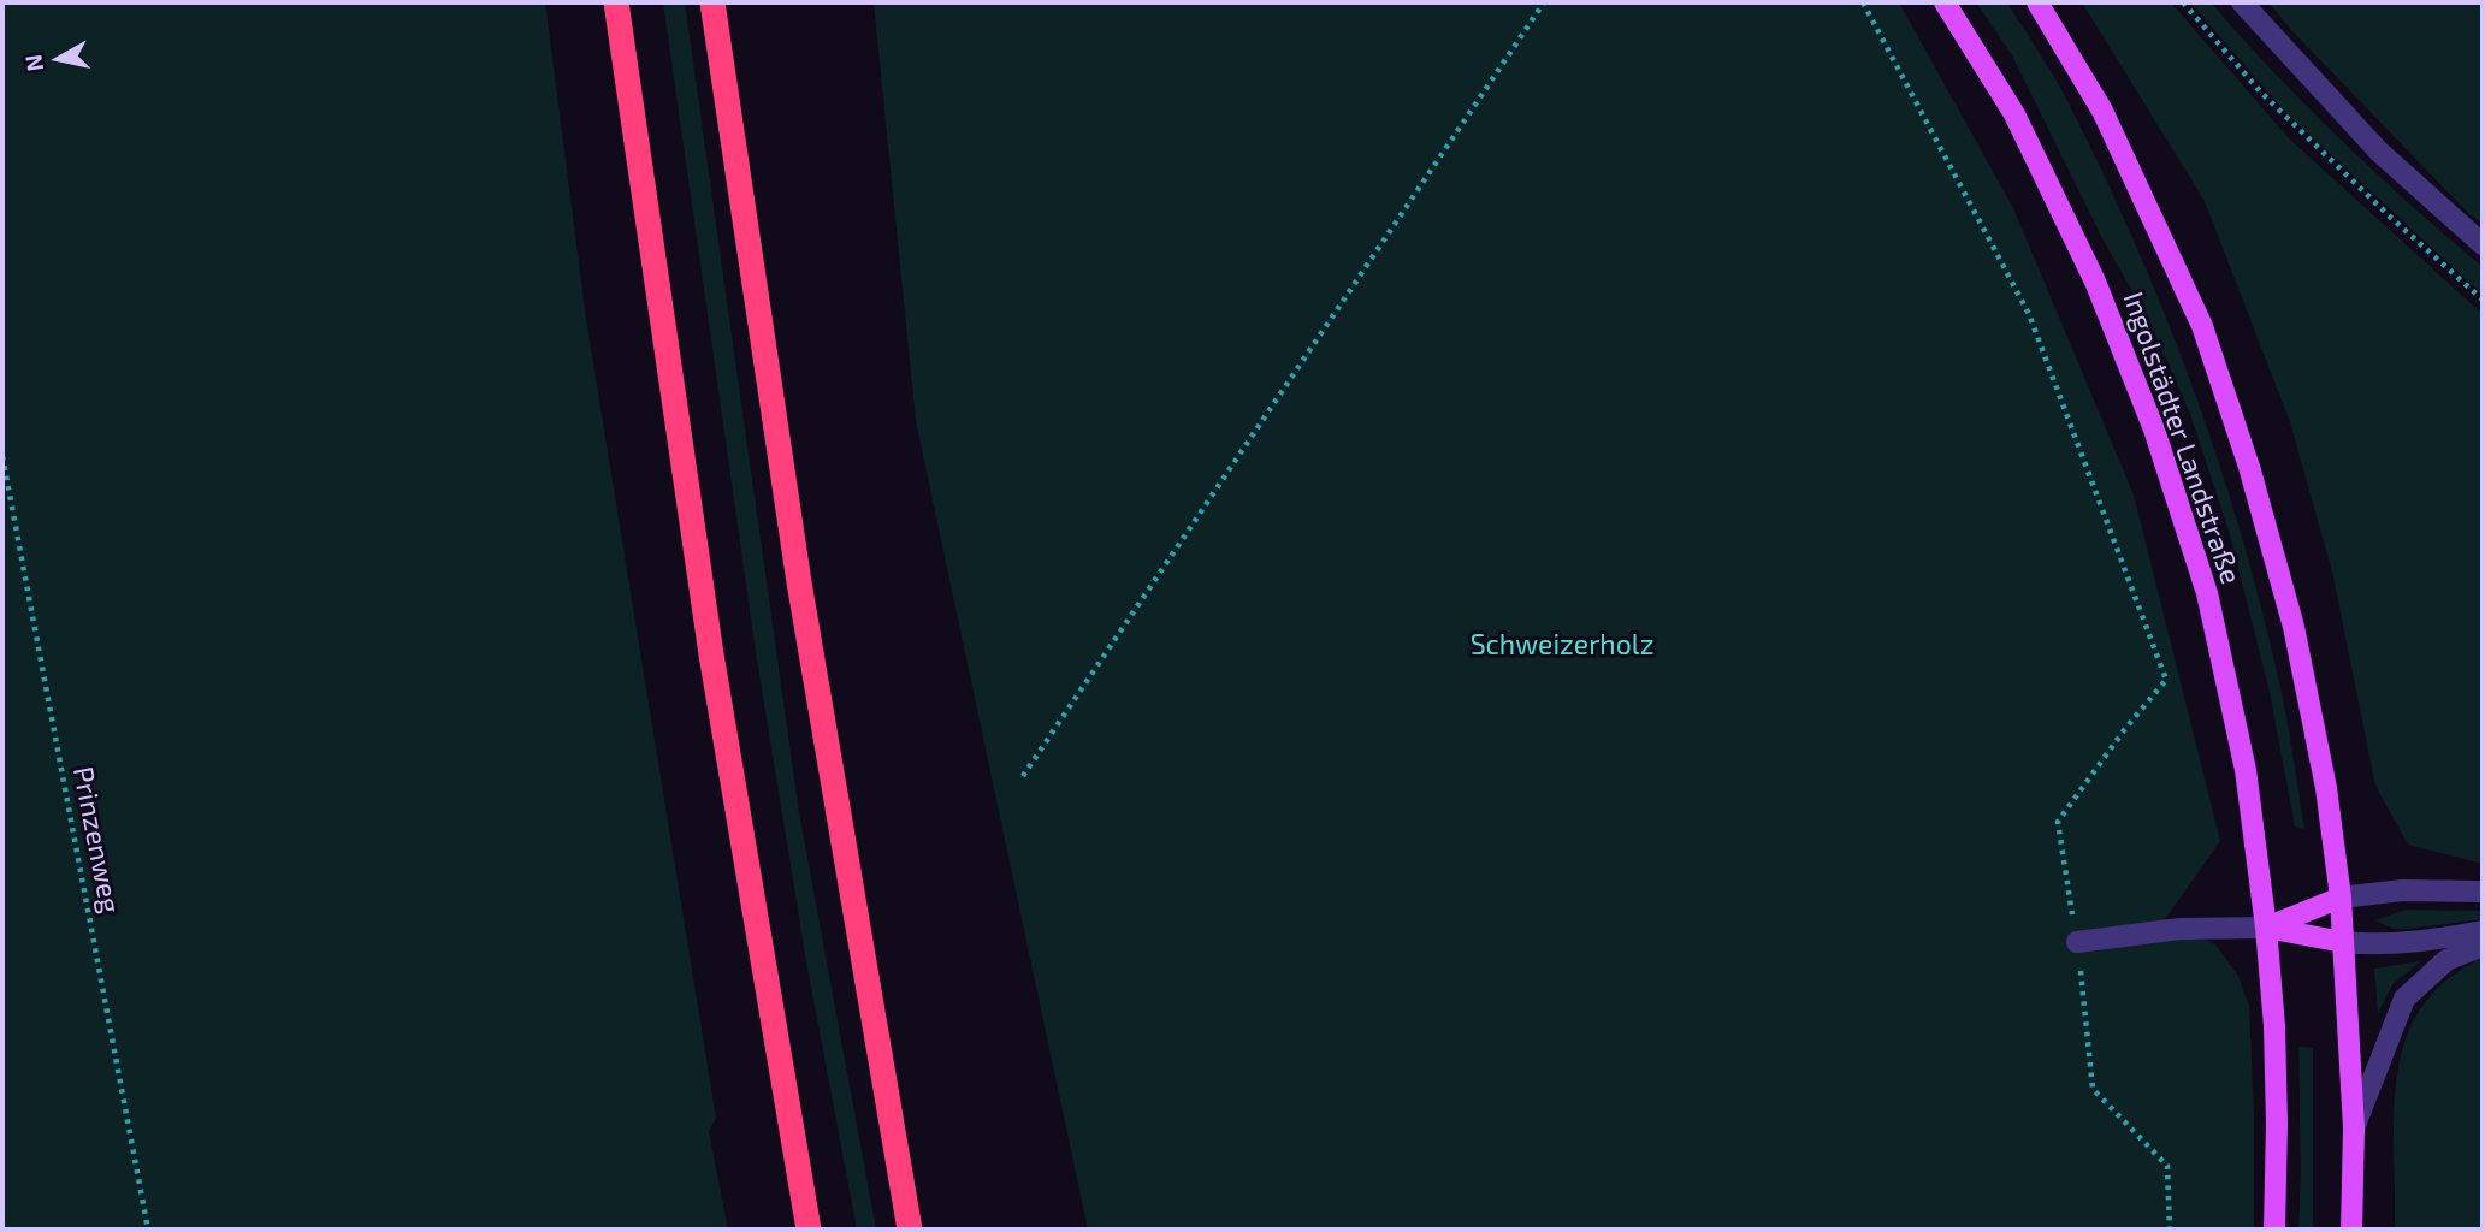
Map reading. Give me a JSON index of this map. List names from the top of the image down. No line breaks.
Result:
{"streets":{"main road":["Ingolstädter Landstraße"],"path":["Prinzenweg"]},"parks":["Schweizerholz"],"north":"left"}
